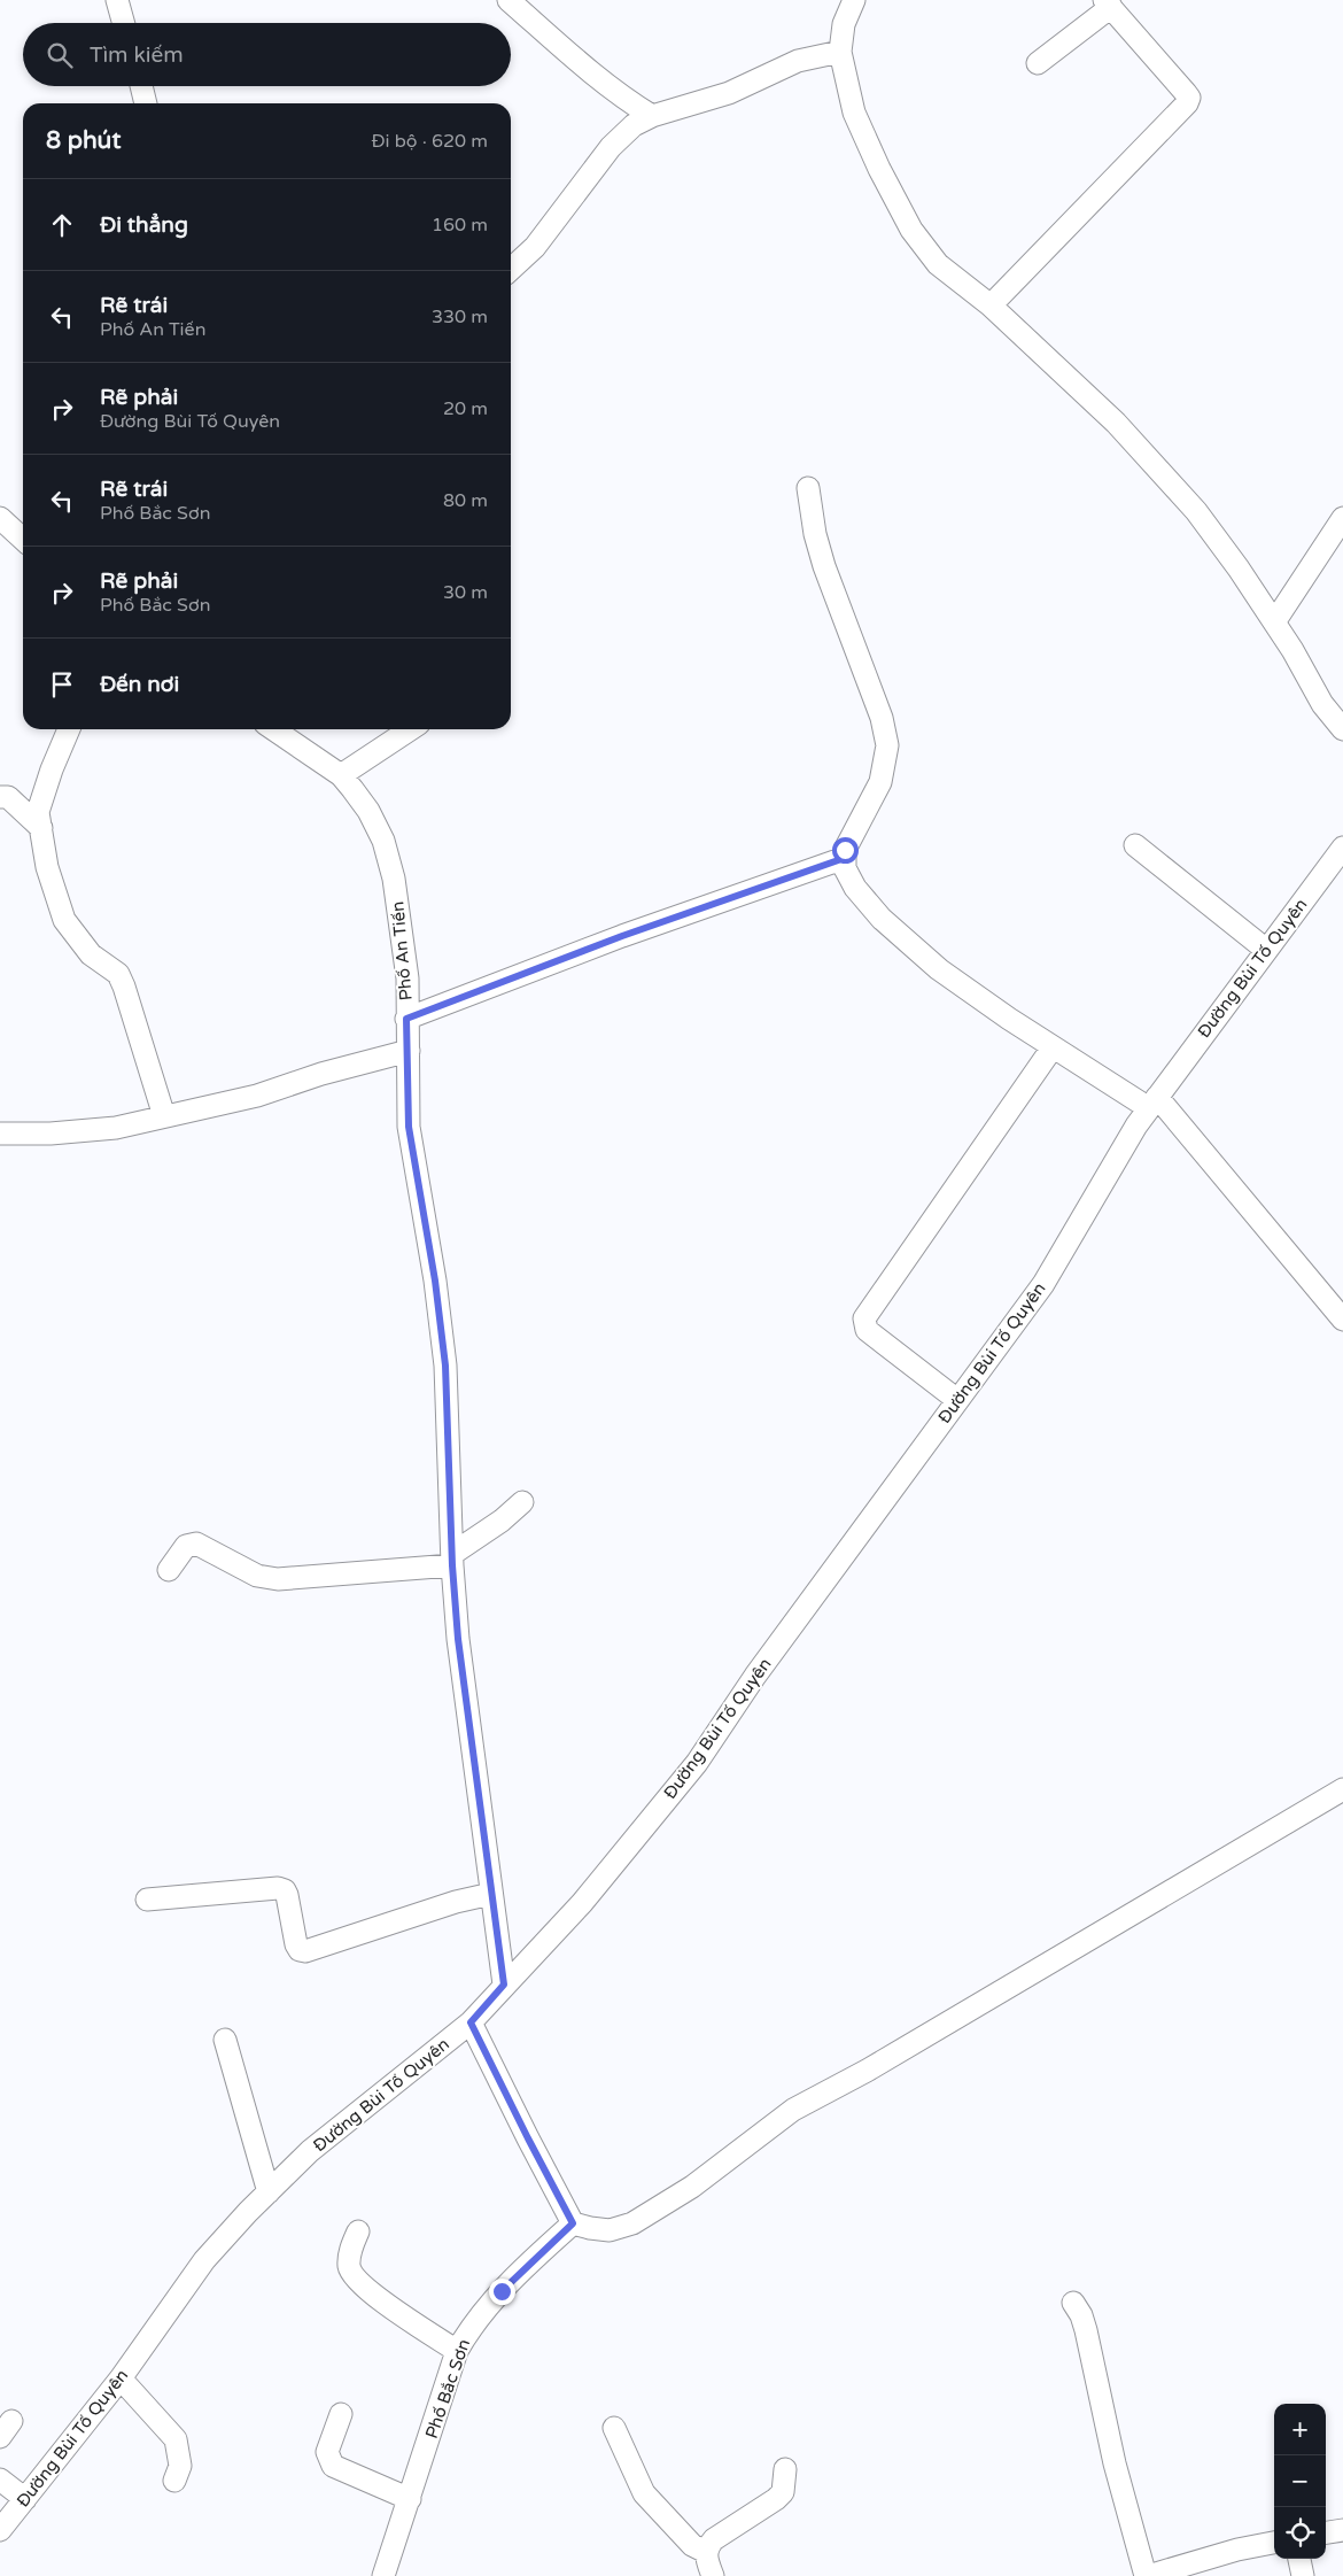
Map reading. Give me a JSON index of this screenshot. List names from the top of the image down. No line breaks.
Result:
{"streets":{"street":["Phố An Tiến","Đường Bùi Tố Quyên","Phố Bắc Sơn"]},"crossings":[["Phố An Tiến","Đường Bùi Tố Quyên"]],"page":{"search":"Tìm kiếm","heading":["8 phút","Đi bộ · 620 m"],"list":[["Đi thẳng","160 m"],["Rẽ trái","Phố An Tiến","330 m"],["Rẽ phải","Đường Bùi Tố Quyên","20 m"],["Rẽ trái","Phố Bắc Sơn","80 m"],["Rẽ phải","Phố Bắc Sơn","30 m"],"Đến nơi"],"map_buttons":["+","−"]}}
